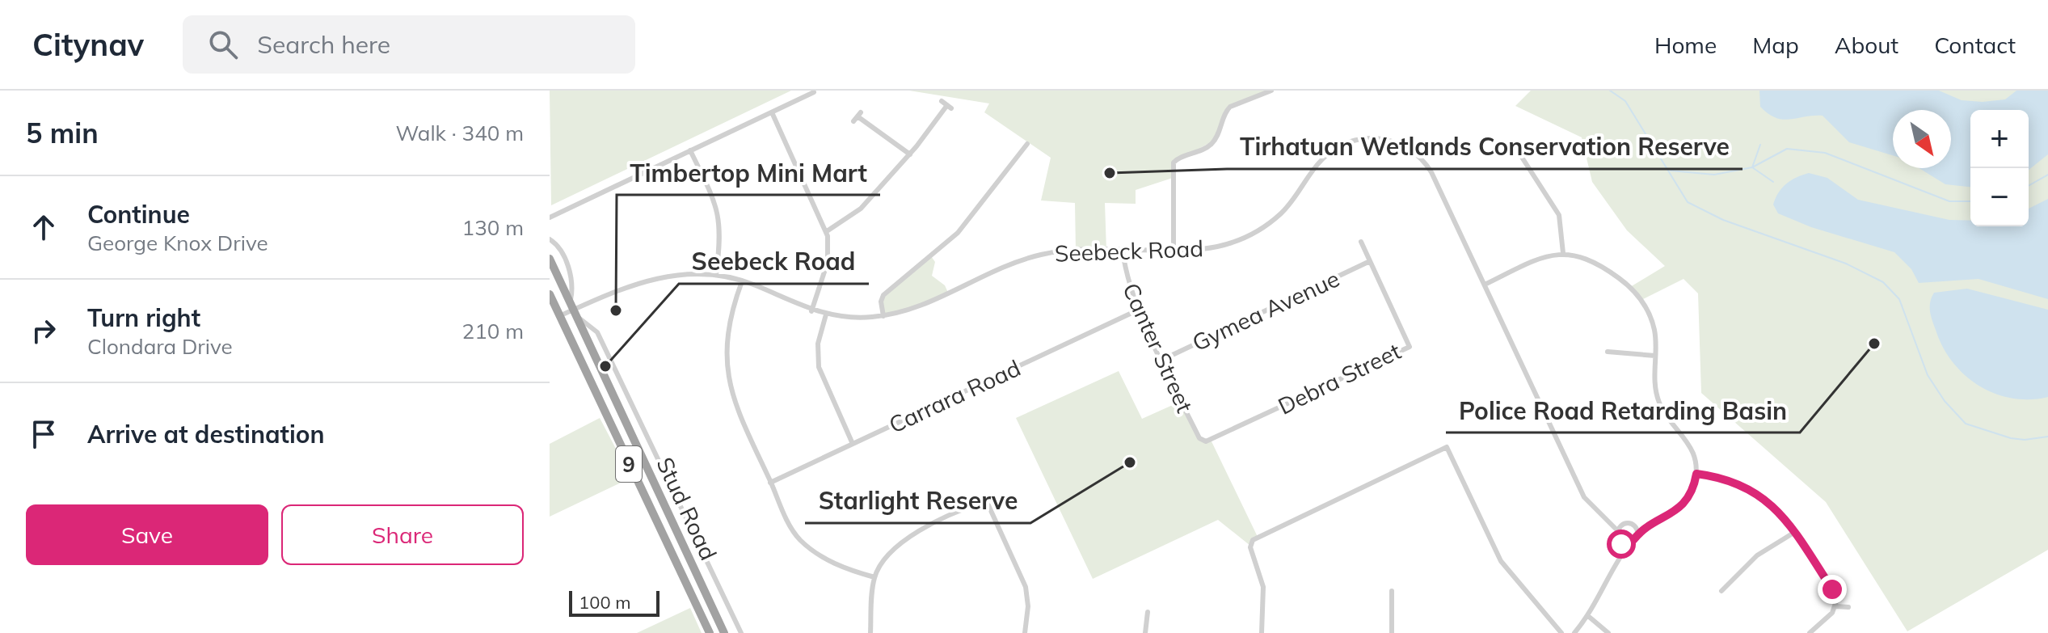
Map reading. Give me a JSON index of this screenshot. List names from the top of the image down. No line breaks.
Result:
{"streets":{"highway":["9","Stud Road"],"street":["Seebeck Road","Gymea Avenue","Canter Street","Debra Street","Carrara Road"]},"crossings":[["Seebeck Road","Canter Street"],["Seebeck Road","Stud Road"],["Gymea Avenue","Canter Street"],["Gymea Avenue","Debra Street"],["Canter Street","Debra Street"],["Canter Street","Carrara Road"]],"places":["Tirhatuan Wetlands Conservation Reserve","Timbertop Mini Mart","Police Road Retarding Basin","Seebeck Road","Starlight Reserve"],"scale_bar":"100 m","north":"bottom right","page":{"header":"Citynav","search":"Search here","nav":["Home","Map","About","Contact"],"heading":["5 min","Walk · 340 m"],"map_buttons":["+","−"],"list":[["Continue","George Knox Drive","130 m"],["Turn right","Clondara Drive","210 m"],"Arrive at destination"],"buttons":["Save","Share"],"scale":"100 m"}}
